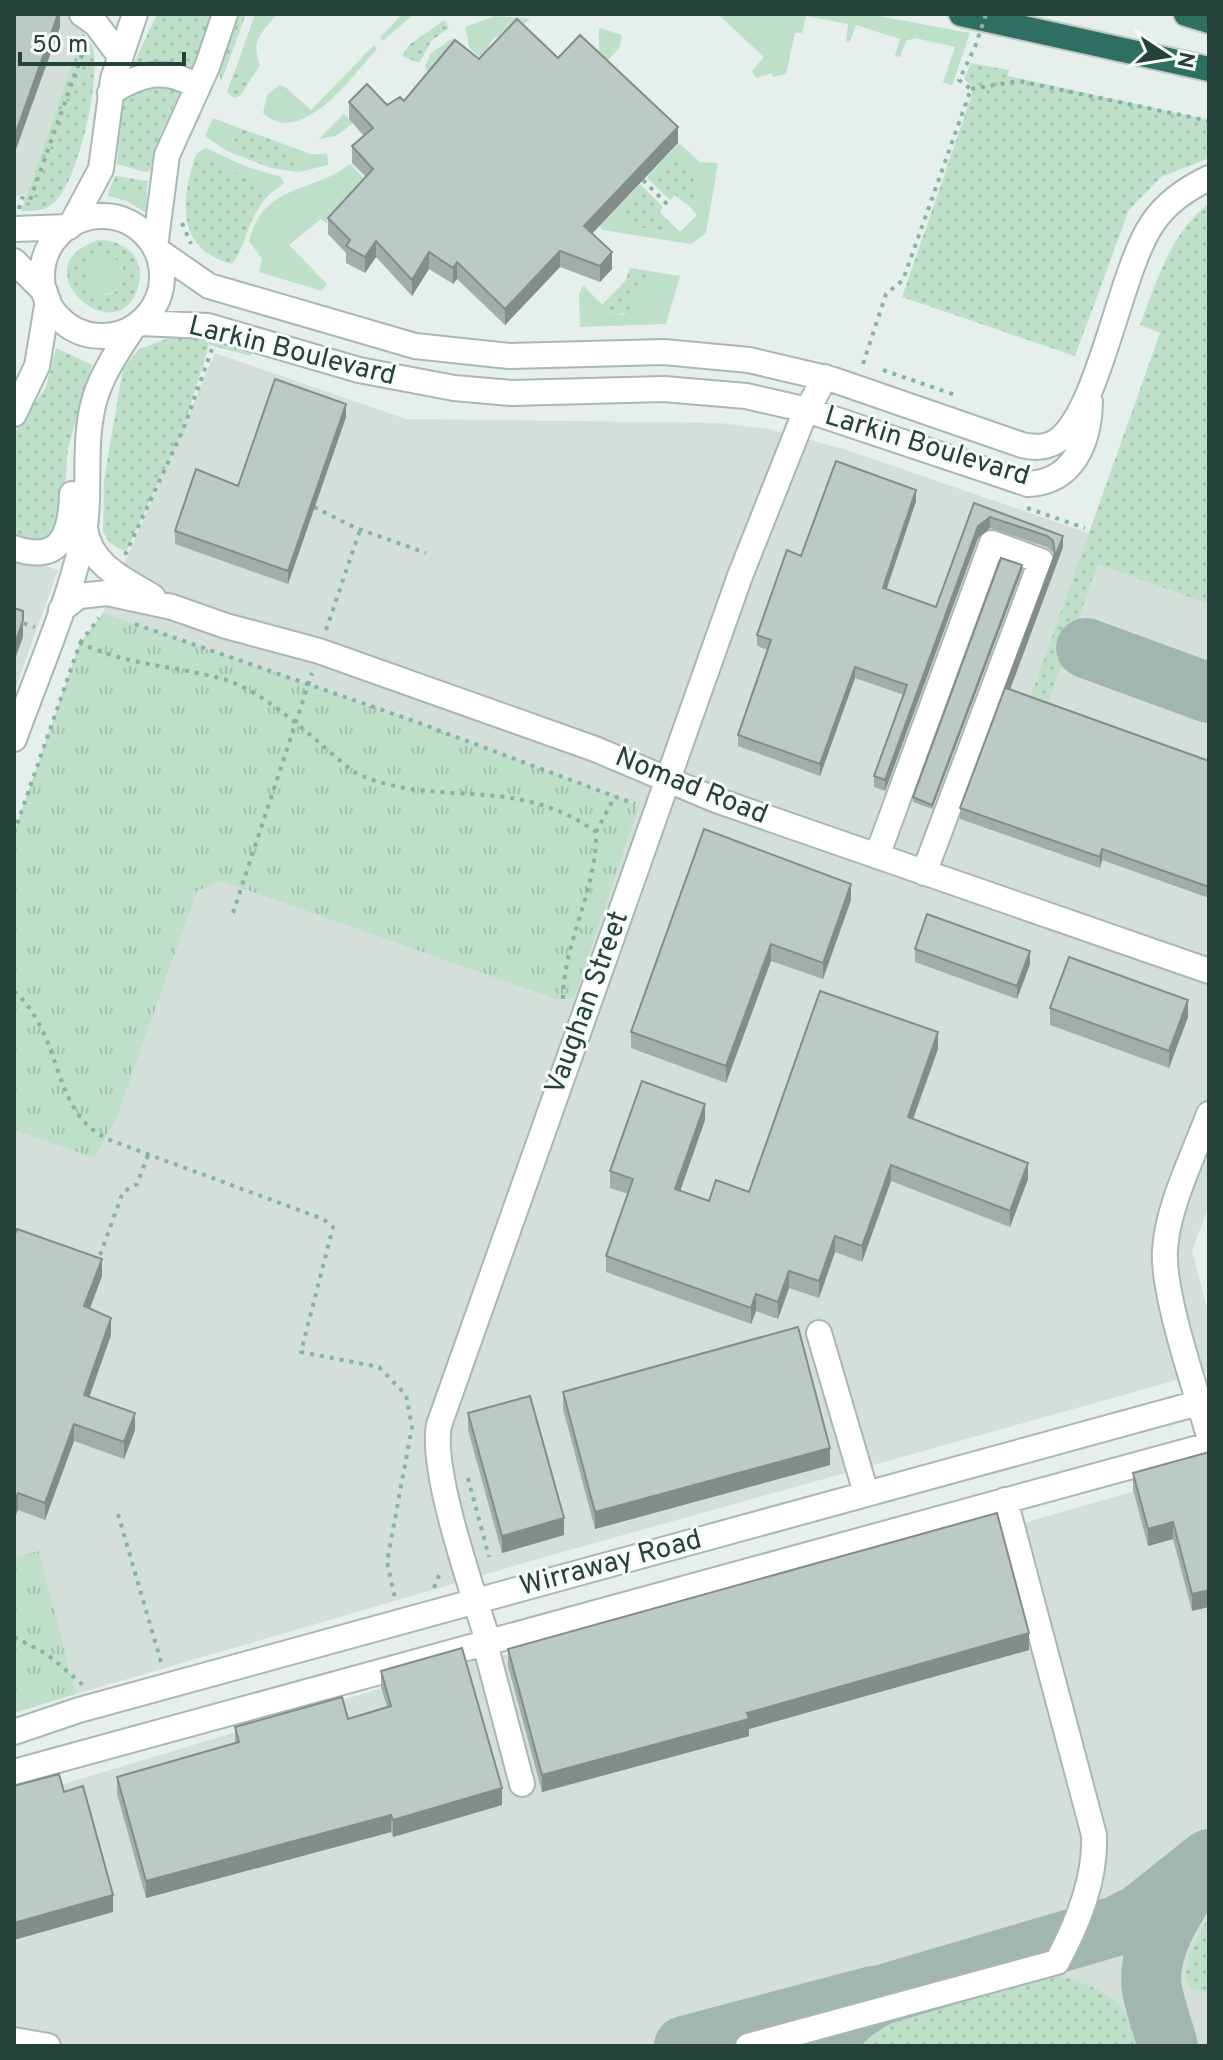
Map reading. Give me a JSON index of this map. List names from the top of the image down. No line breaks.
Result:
{"streets":{"street":["Larkin Boulevard","Nomad Road","Vaughan Street","Wirraway Road"]},"crossings":[["Larkin Boulevard","Vaughan Street"],["Nomad Road","Vaughan Street"],["Vaughan Street","Wirraway Road"]],"scale_bar":"50 m","north":"right"}
